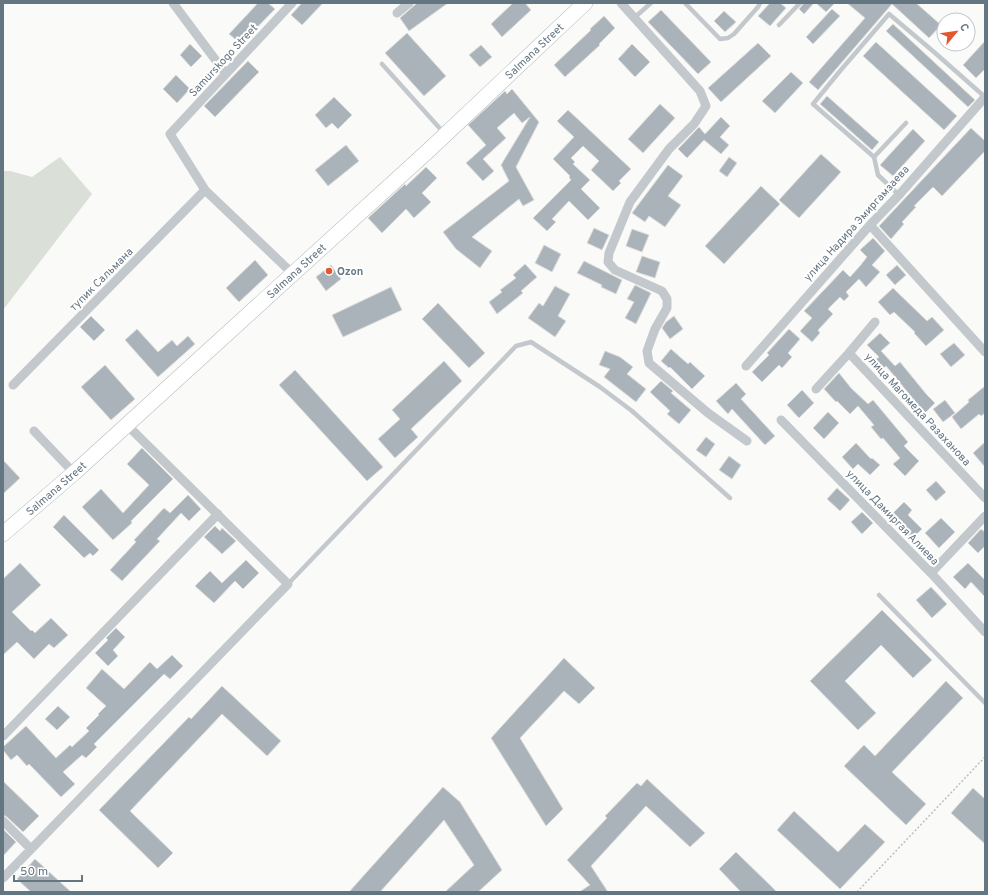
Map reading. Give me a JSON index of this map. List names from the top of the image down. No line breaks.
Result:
{"streets":{"main road":["Salmana Street"],"street":["Samurskogo Street","улица Надира Эмиргамзаева","тупик Сальмана","улица Магомеда Разаханова","улица Дамиргая Алиева"]},"crossings":[["Samurskogo Street","тупик Сальмана"]],"places":["Ozon"],"scale_bar":"50 m","north":"top right"}
